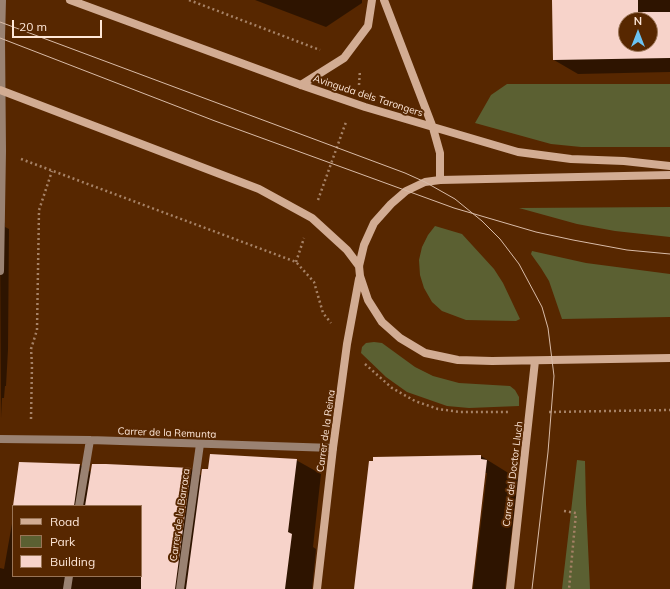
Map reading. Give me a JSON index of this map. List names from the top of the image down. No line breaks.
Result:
{"streets":{"main road":["Avinguda dels Tarongers","Carrer de la Reina","Carrer del Doctor Lluch"],"street":["Carrer de la Remunta","Carrer de la Barraca"]},"crossings":[["Carrer de la Reina","Carrer de la Remunta"],["Carrer de la Remunta","Carrer de la Barraca"]],"legend":["Road","Park","Building"],"scale_bar":"20 m","north":"top"}
